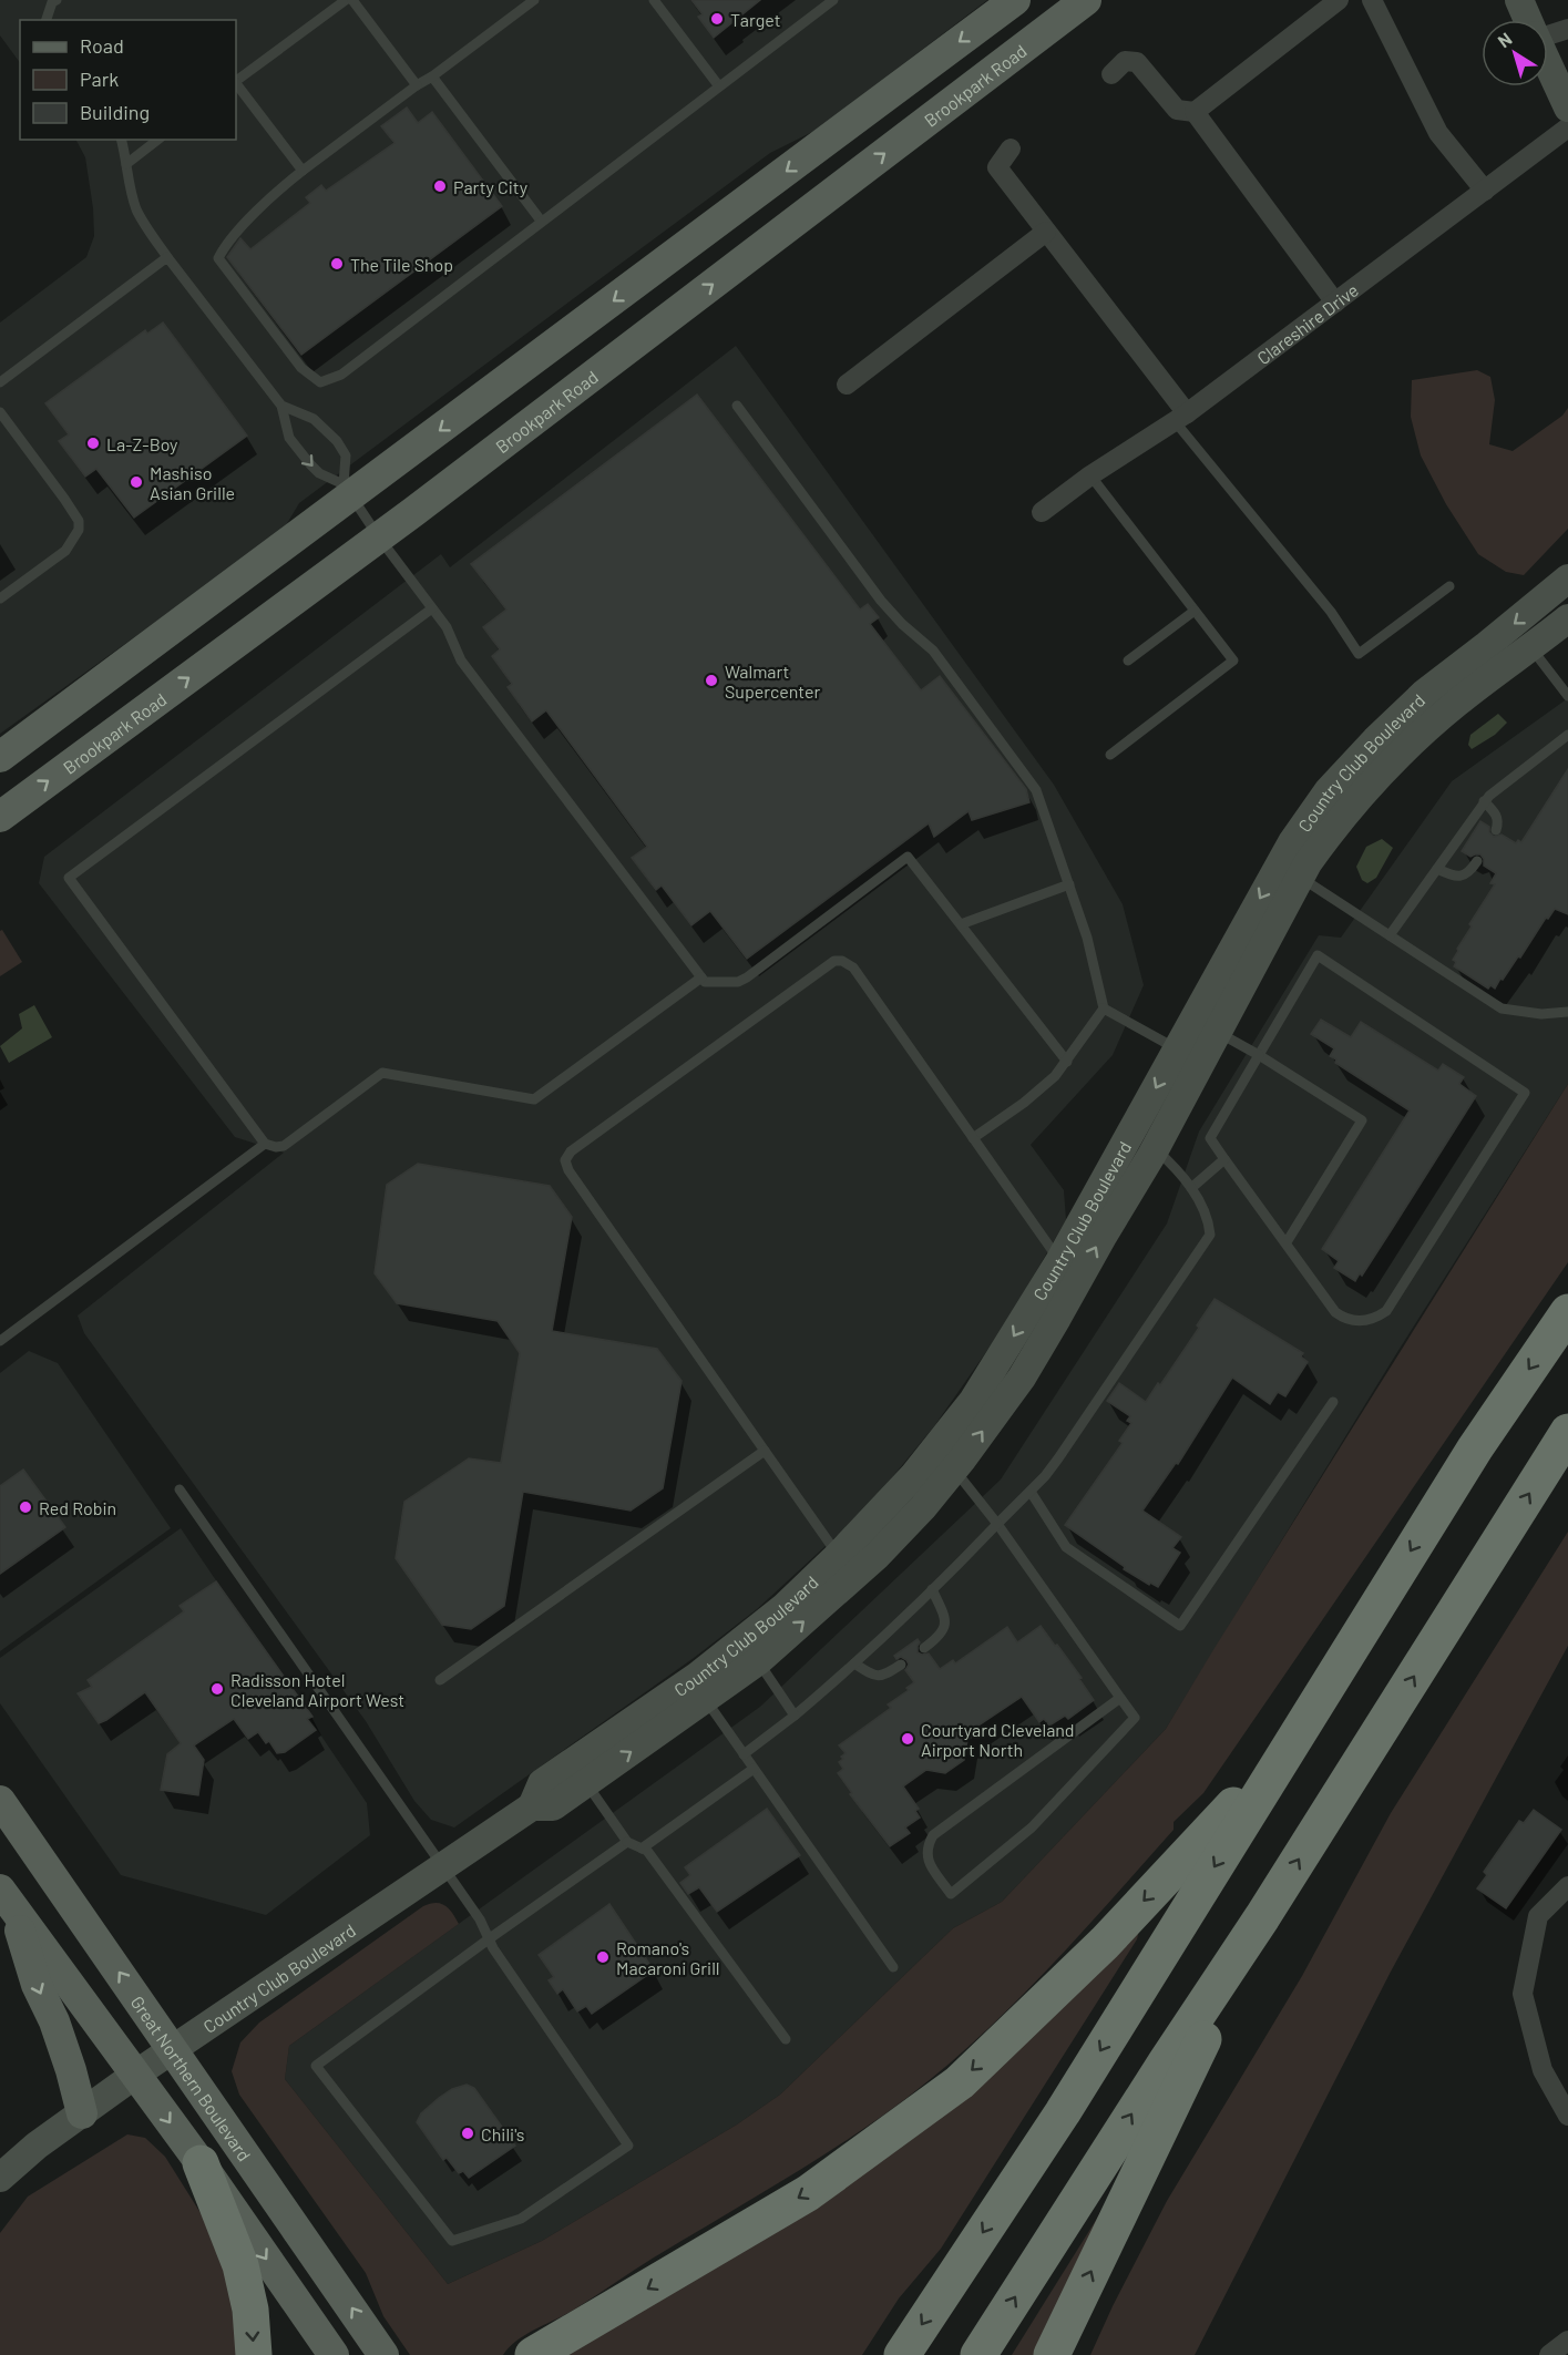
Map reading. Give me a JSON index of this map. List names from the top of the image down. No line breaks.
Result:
{"streets":{"main road":["Brookpark Road","Great Northern Boulevard"],"street":["Clareshire Drive","Country Club Boulevard"]},"crossings":[["Country Club Boulevard","Great Northern Boulevard"]],"places":["Target","Party City","The Tile Shop","La-Z-Boy","Mashiso Asian Grille","Walmart Supercenter","Red Robin","Radisson Hotel Cleveland Airport West","Courtyard Cleveland Airport North","Romano's Macaroni Grill","Chili's"],"legend":["Road","Park","Building"],"north":"top left"}
